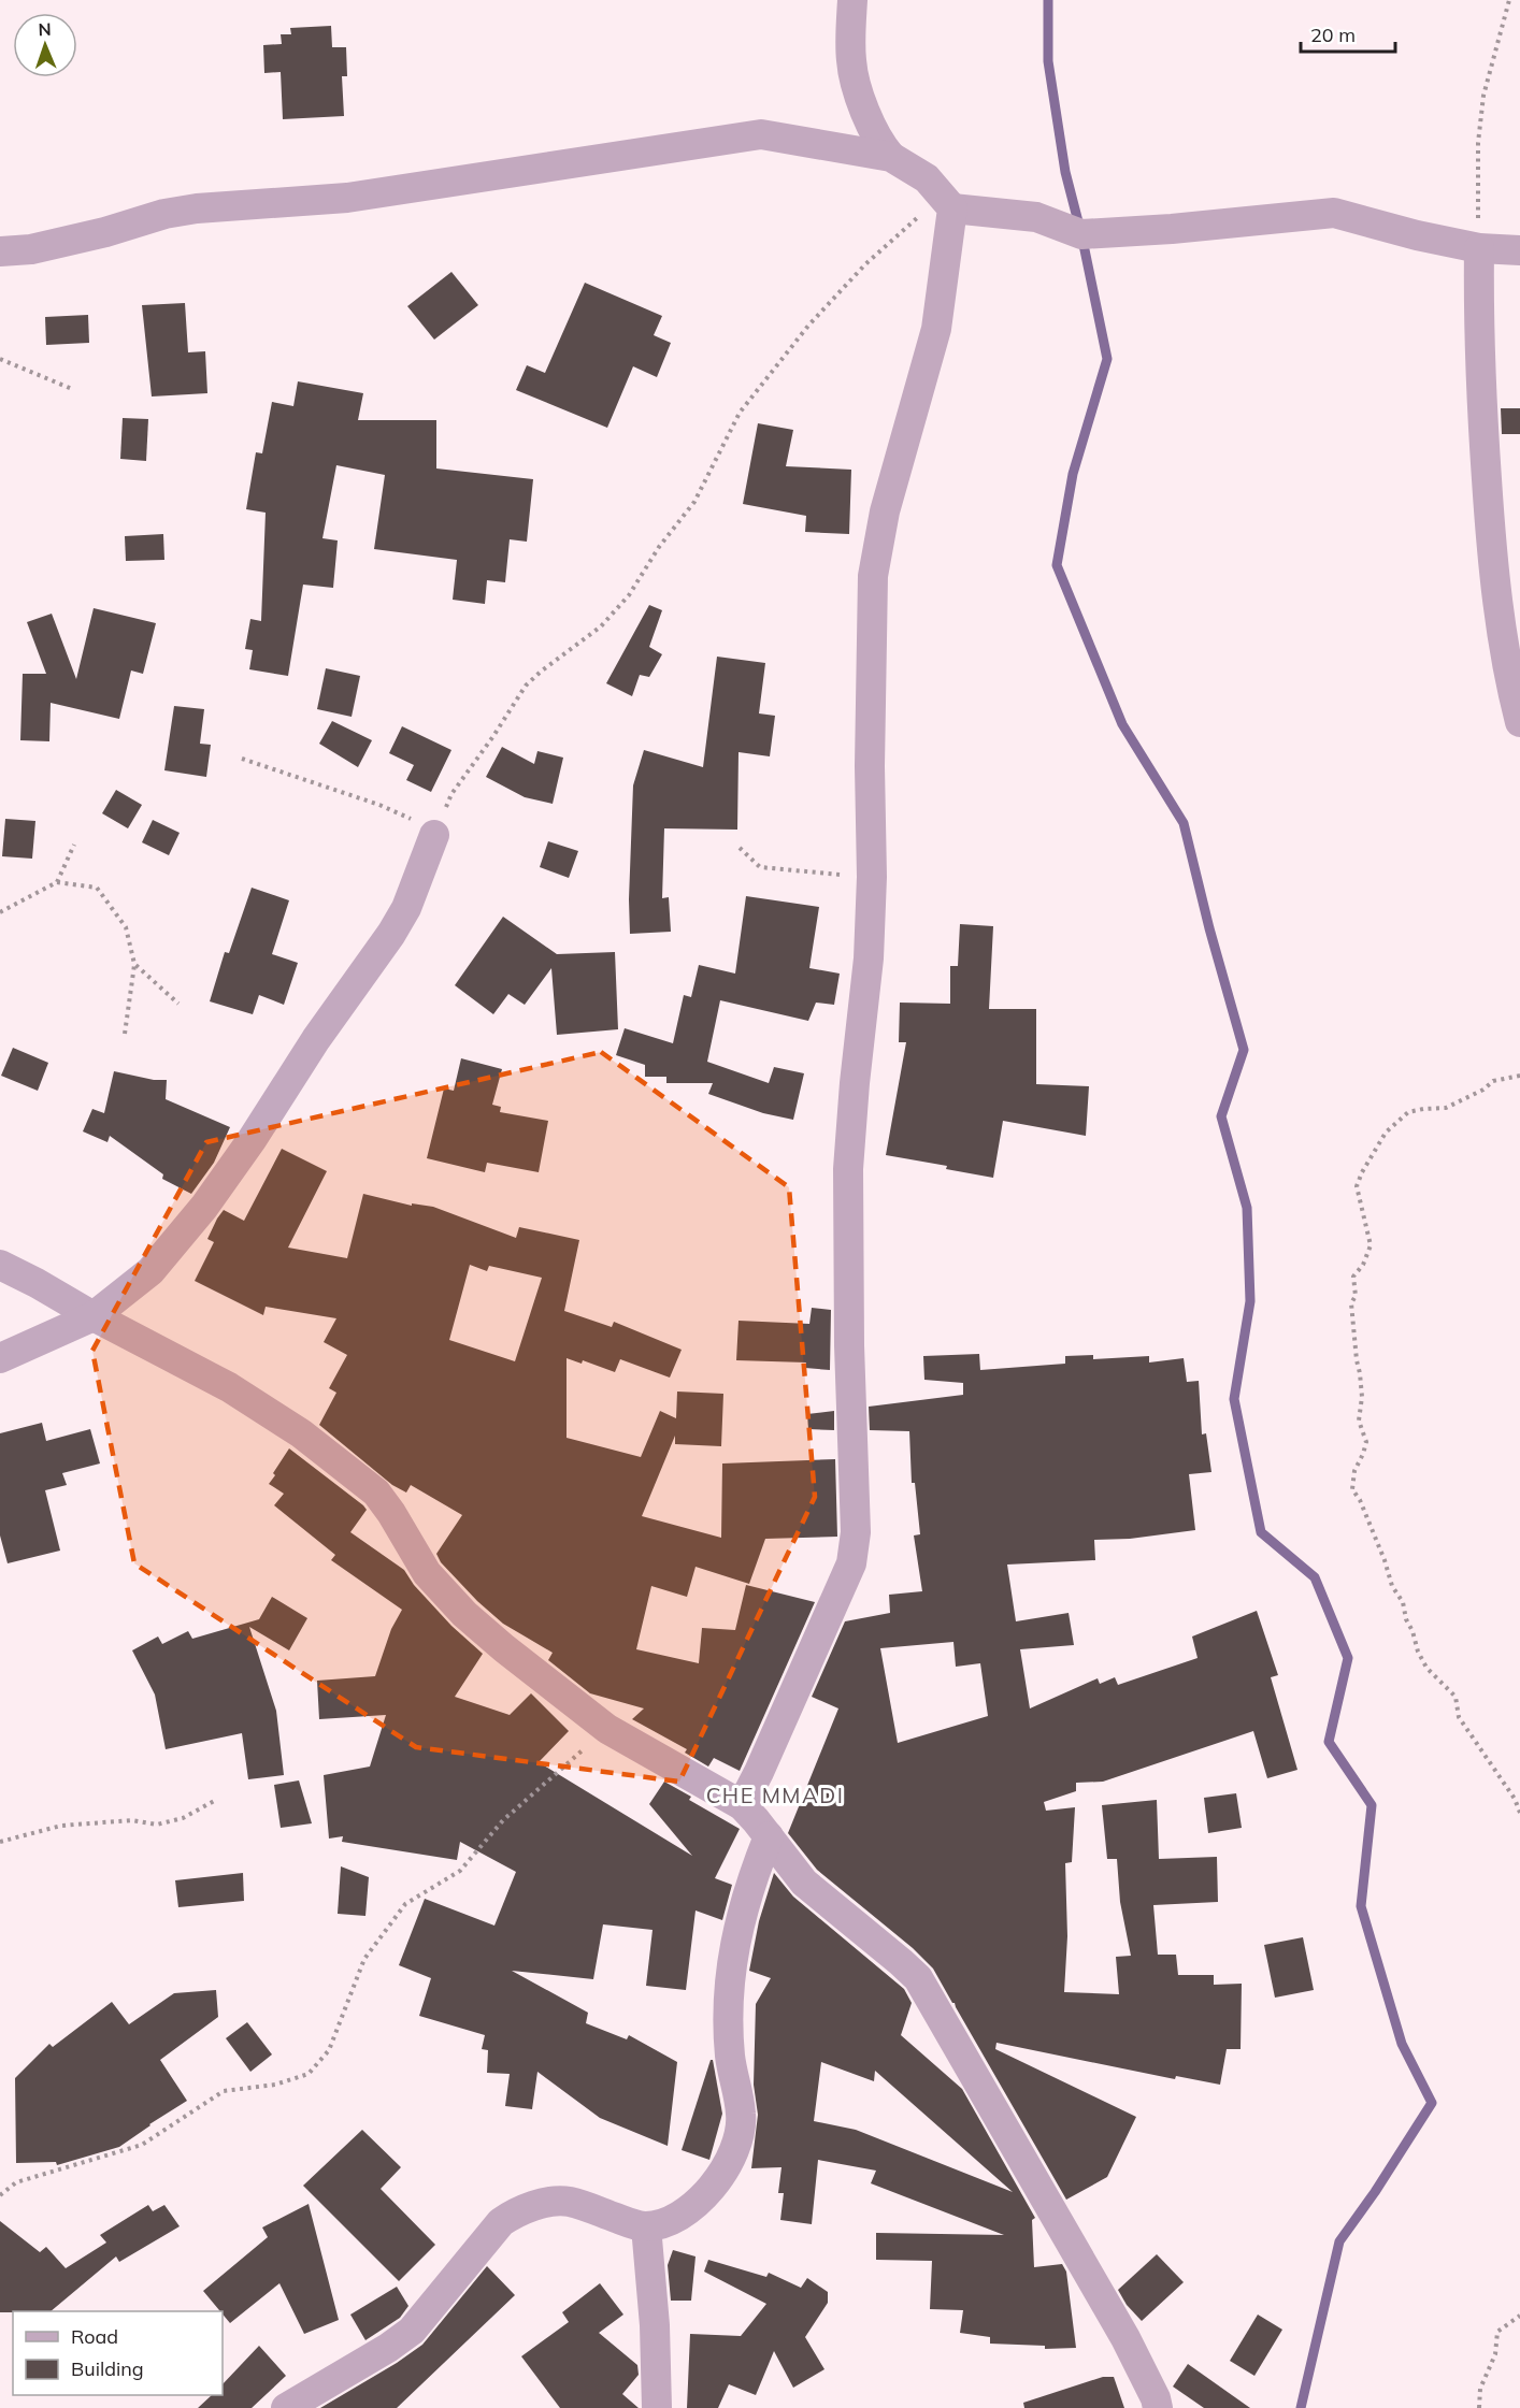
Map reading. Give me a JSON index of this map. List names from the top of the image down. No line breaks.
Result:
{"districts":["CHE MMADI"],"legend":["Road","Building"],"scale_bar":"20 m","north":"top"}
